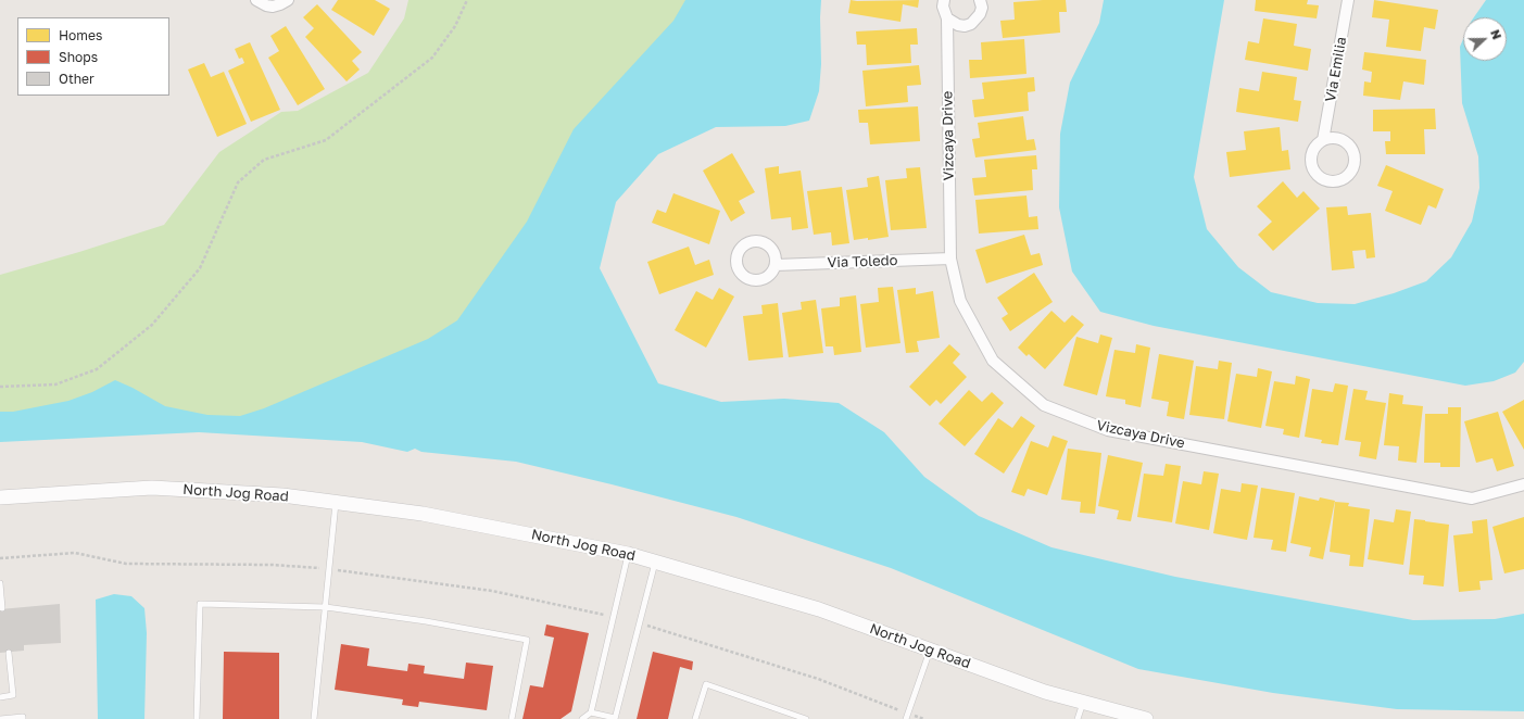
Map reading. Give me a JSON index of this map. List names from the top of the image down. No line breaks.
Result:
{"streets":{"street":["Via Emilia","Vizcaya Drive","Via Toledo","North Jog Road"]},"crossings":[["Vizcaya Drive","Via Toledo"]],"legend":["Homes","Shops","Other"],"north":"right"}
